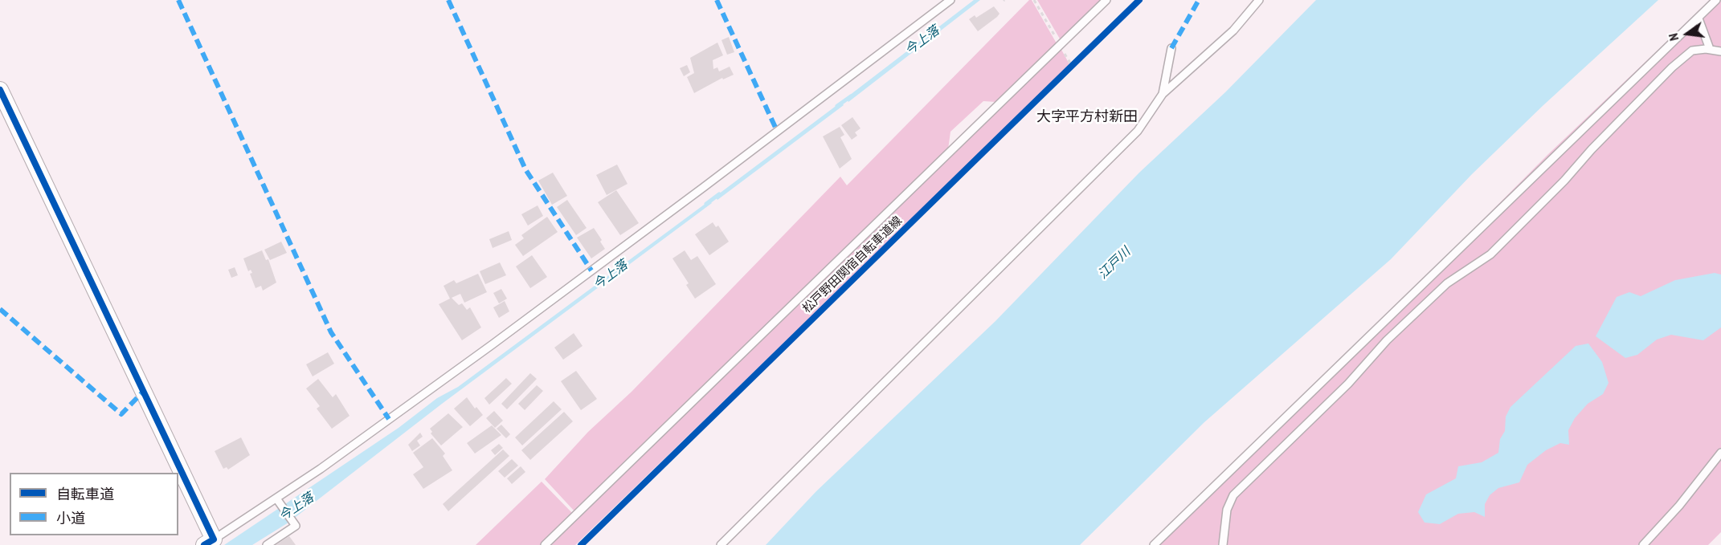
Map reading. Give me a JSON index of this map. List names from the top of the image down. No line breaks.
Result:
{"streets":{"cycle path":["松戸野田関宿自転車道線"]},"districts":["大字平方村新田"],"water":["今上落","江戸川"],"legend":["自転車道","小道"],"north":"left"}
